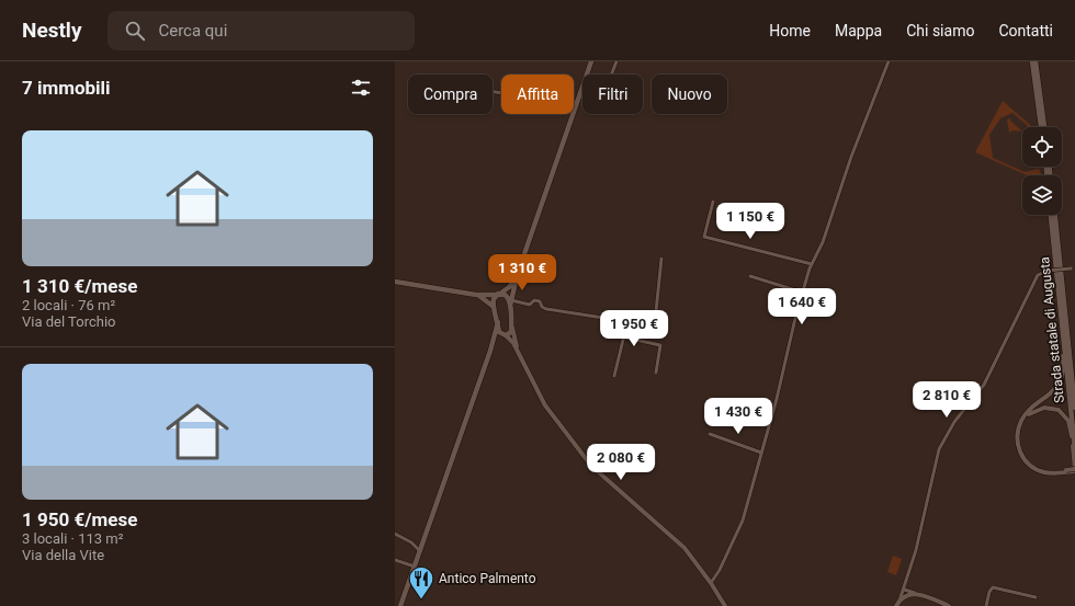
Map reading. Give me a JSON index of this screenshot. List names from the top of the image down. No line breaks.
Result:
{"streets":{"main road":["Strada statale di Augusta"]},"places":{"restaurant":["Antico Palmento"]},"page":{"header":"Nestly","search":"Cerca qui","nav":["Home","Mappa","Chi siamo","Contatti"],"heading":"7 immobili","chip":["Compra","Affitta","Filtri","Nuovo"],"list":[{"name":"1 310 €/mese","note":"2 locali · 76 m² · Via del Torchio"},{"name":"1 950 €/mese","note":"3 locali · 113 m² · Via della Vite"}],"price":["1 150 €","1 310 €","1 640 €","1 950 €","2 810 €","1 430 €","2 080 €"]}}
